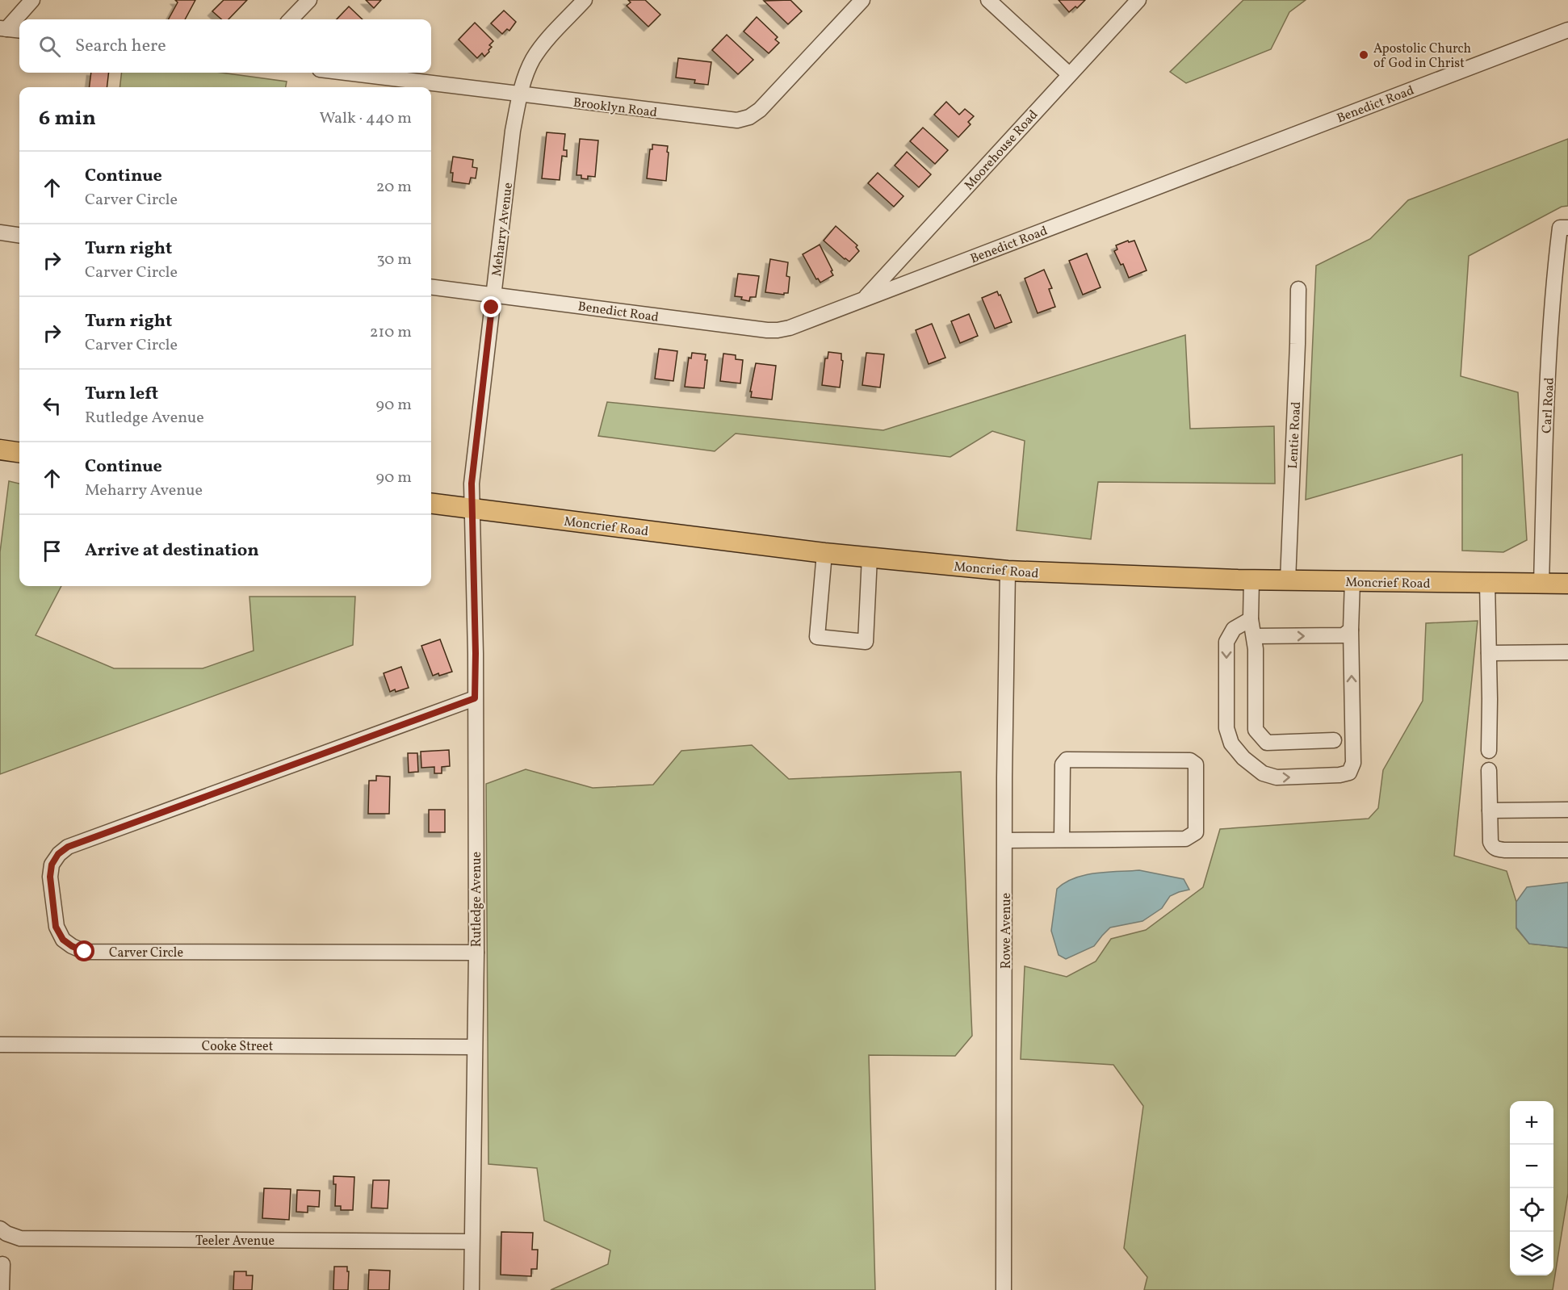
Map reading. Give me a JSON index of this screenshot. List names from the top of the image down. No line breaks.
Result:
{"streets":{"main road":["Moncrief Road"],"street":["Benedict Road","Brooklyn Road","Moorehouse Road","Meharry Avenue","Carl Road","Lentie Road","Rutledge Avenue","Rowe Avenue","Carver Circle","Cooke Street","Teeler Avenue"]},"crossings":[["Benedict Road","Moorehouse Road"],["Benedict Road","Meharry Avenue"],["Brooklyn Road","Meharry Avenue"],["Meharry Avenue","Moncrief Road"],["Meharry Avenue","Rutledge Avenue"],["Carl Road","Moncrief Road"],["Lentie Road","Moncrief Road"],["Moncrief Road","Rutledge Avenue"],["Moncrief Road","Rowe Avenue"],["Rutledge Avenue","Carver Circle"],["Rutledge Avenue","Cooke Street"],["Rutledge Avenue","Teeler Avenue"]],"places":["Apostolic Church of God in Christ"],"page":{"search":"Search here","heading":["6 min","Walk · 440 m"],"list":[["Continue","Carver Circle","20 m"],["Turn right","Carver Circle","30 m"],["Turn right","Carver Circle","210 m"],["Turn left","Rutledge Avenue","90 m"],["Continue","Meharry Avenue","90 m"],"Arrive at destination"],"map_buttons":["+","−"]}}
